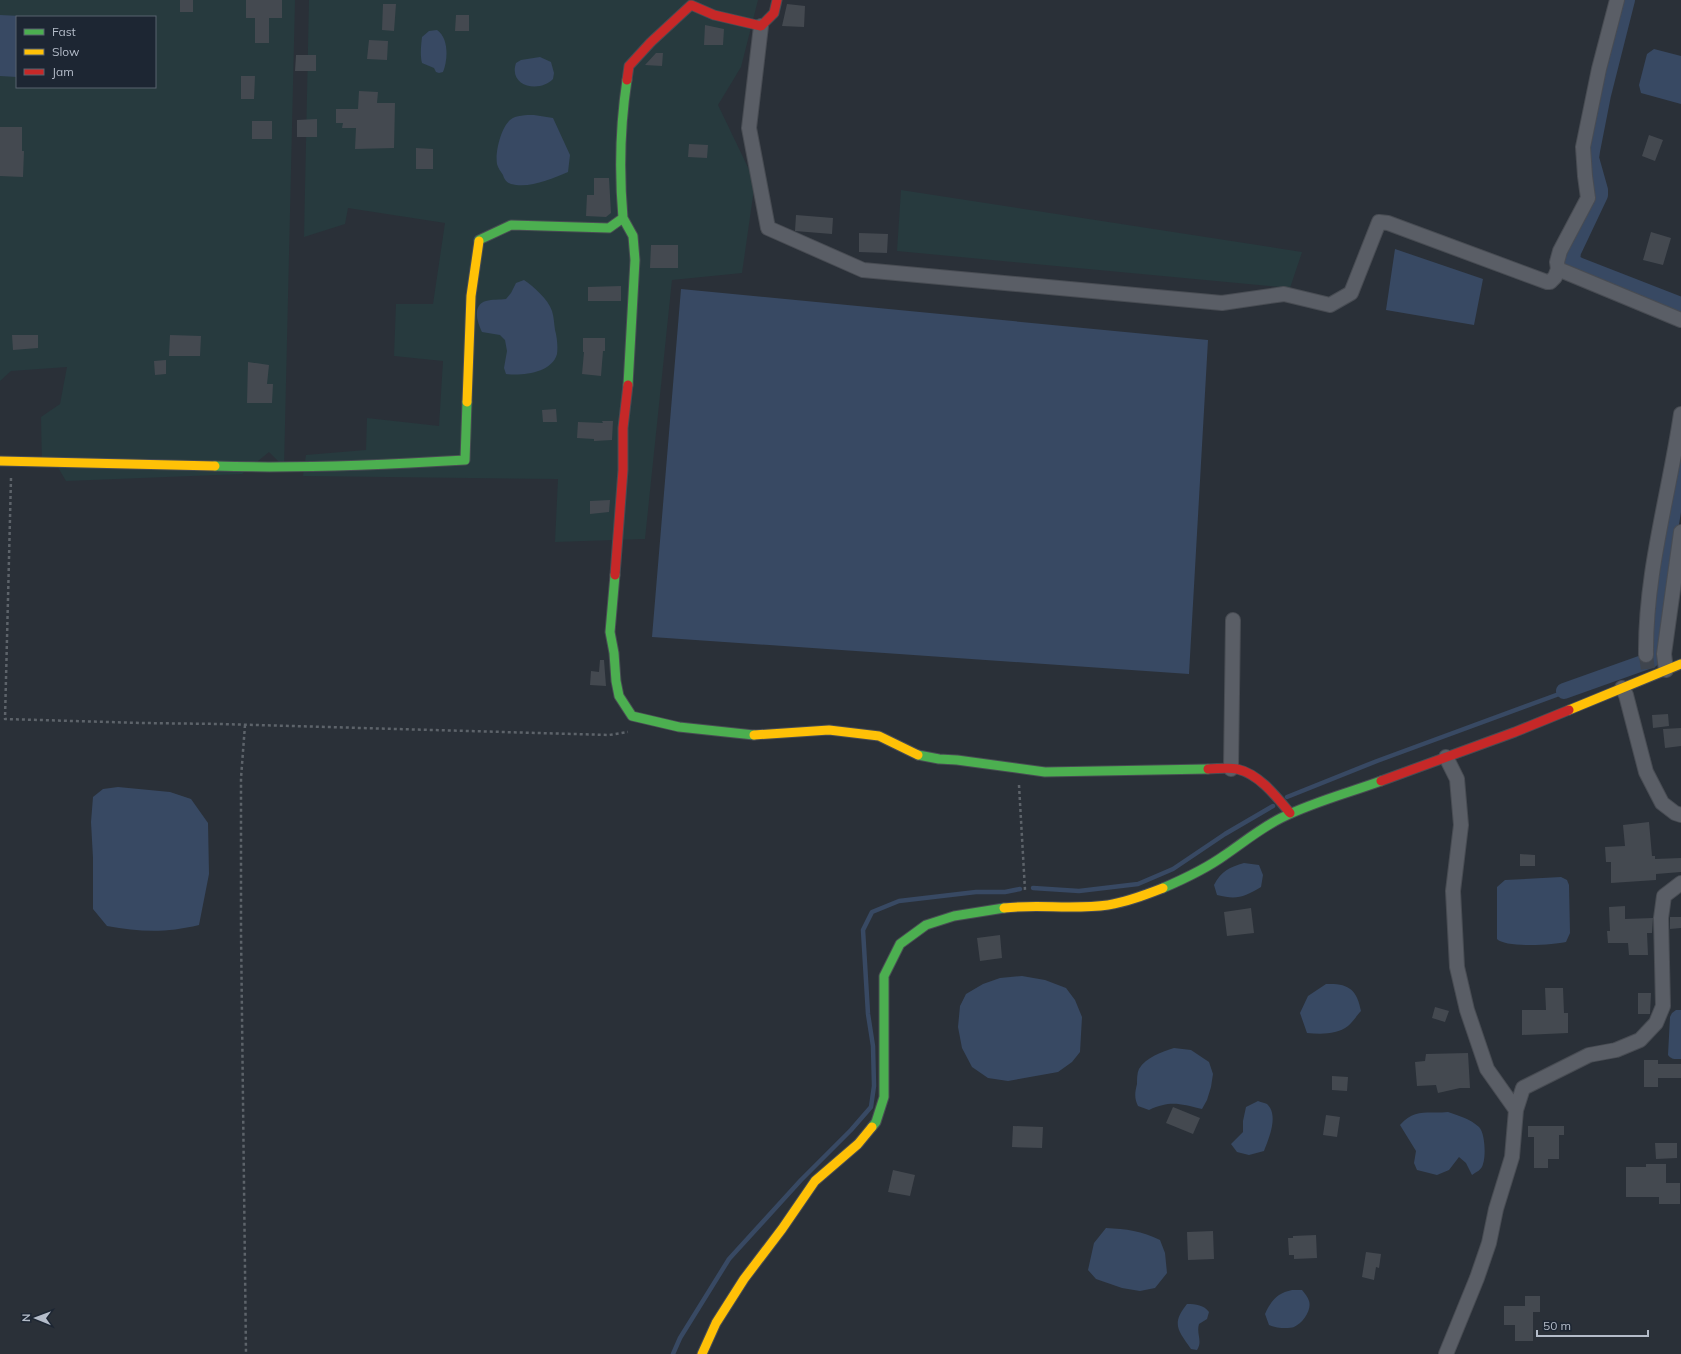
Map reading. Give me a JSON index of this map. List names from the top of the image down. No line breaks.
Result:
{"legend":["Fast","Slow","Jam"],"scale_bar":"50 m","north":"left"}
